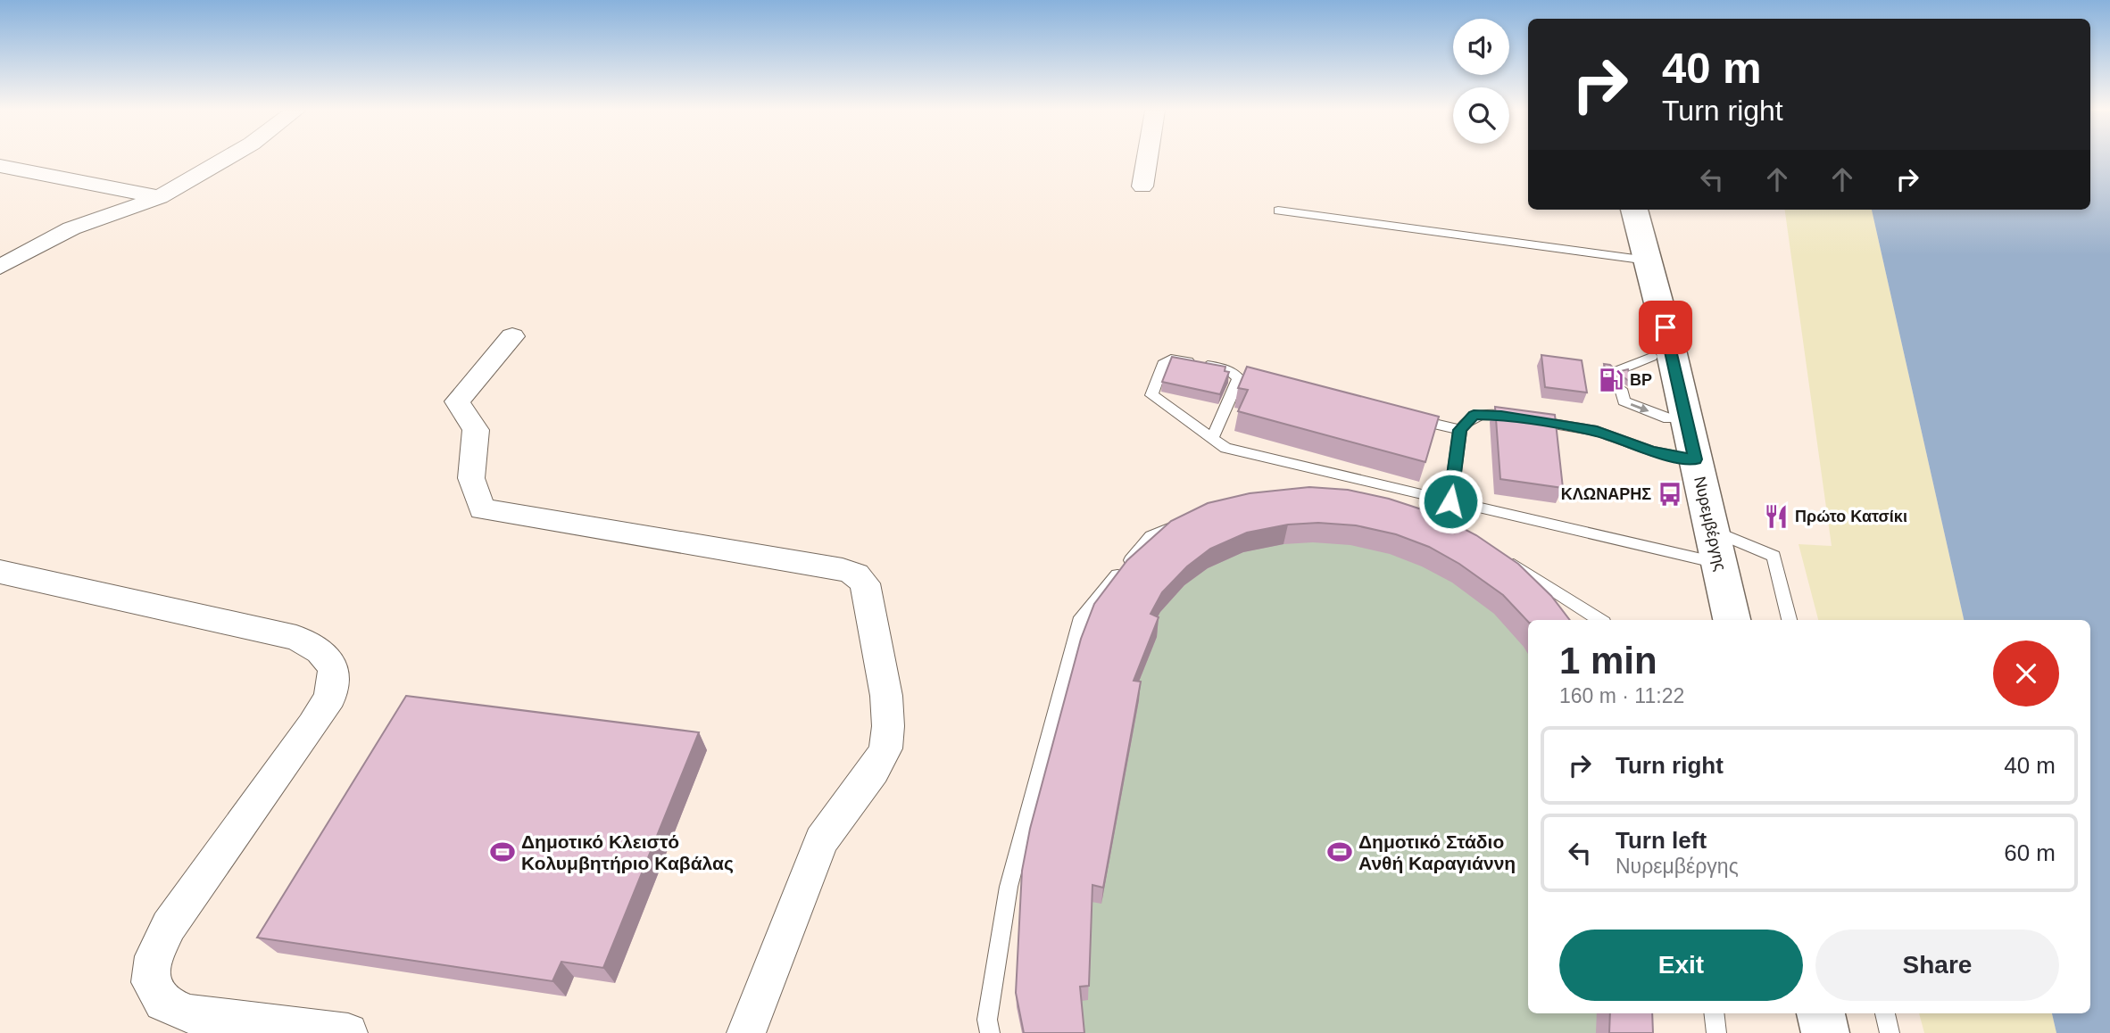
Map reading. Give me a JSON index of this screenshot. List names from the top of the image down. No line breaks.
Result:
{"streets":{"main road":["Νυρεμβέργης"]},"places":{"fuel station":["BP"],"bus stop":["ΚΛΩΝΑΡΗΣ"],"restaurant":["Πρώτο Κατσίκι"],"sports":["Δημοτικό Κλειστό Κολυμβητήριο Καβάλας","Δημοτικό Στάδιο Ανθή Καραγιάννη"]},"page":{"turn":["40 m","Turn right"],"heading":["1 min","160 m · 11:22"],"list":[{"name":"Turn right","value":"40 m"},{"name":"Turn left","note":"Νυρεμβέργης","value":"60 m"}],"buttons":["Exit","Share"]}}
